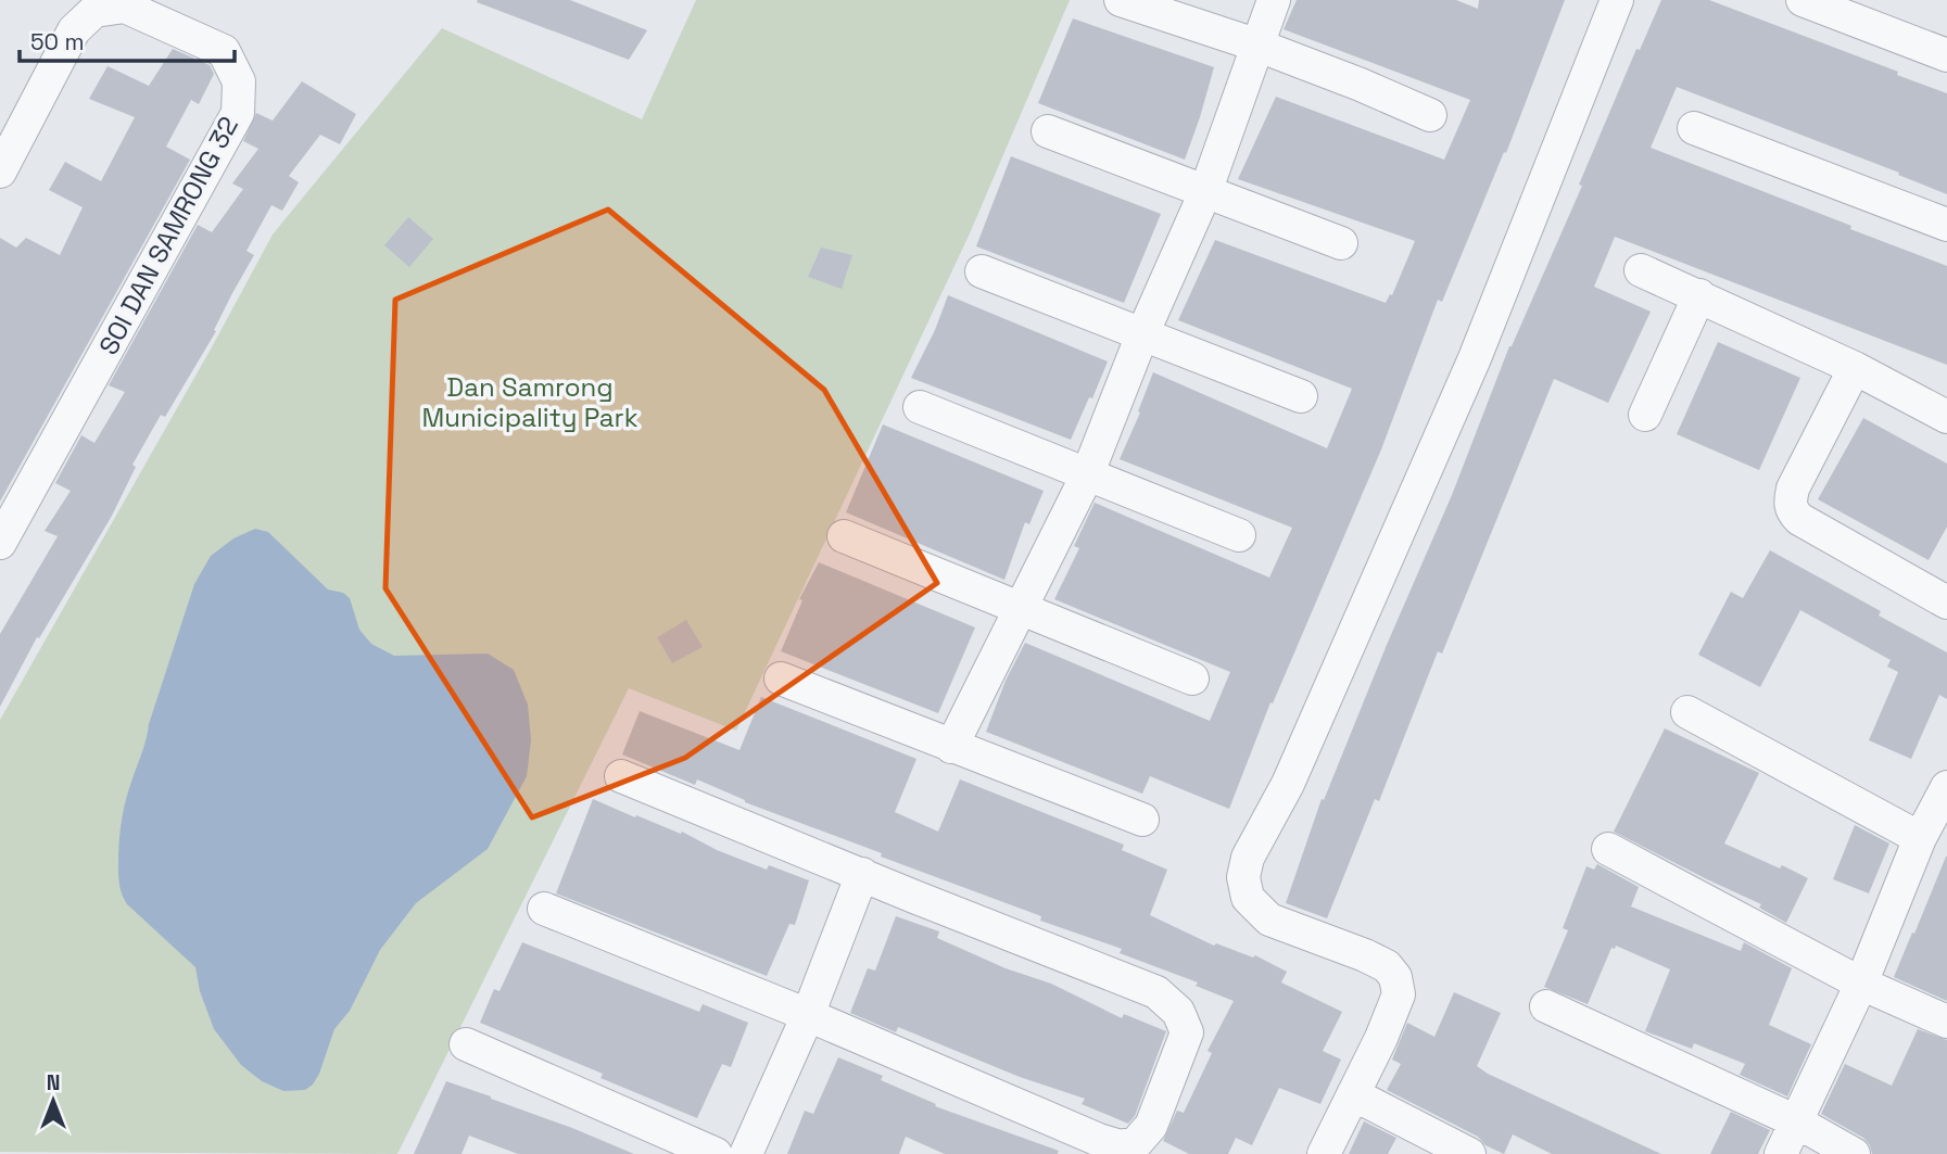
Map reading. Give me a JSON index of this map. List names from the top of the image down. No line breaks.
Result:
{"streets":{"street":["SOI DAN SAMRONG 32"]},"parks":["Dan Samrong Municipality Park"],"scale_bar":"50 m","north":"top"}
